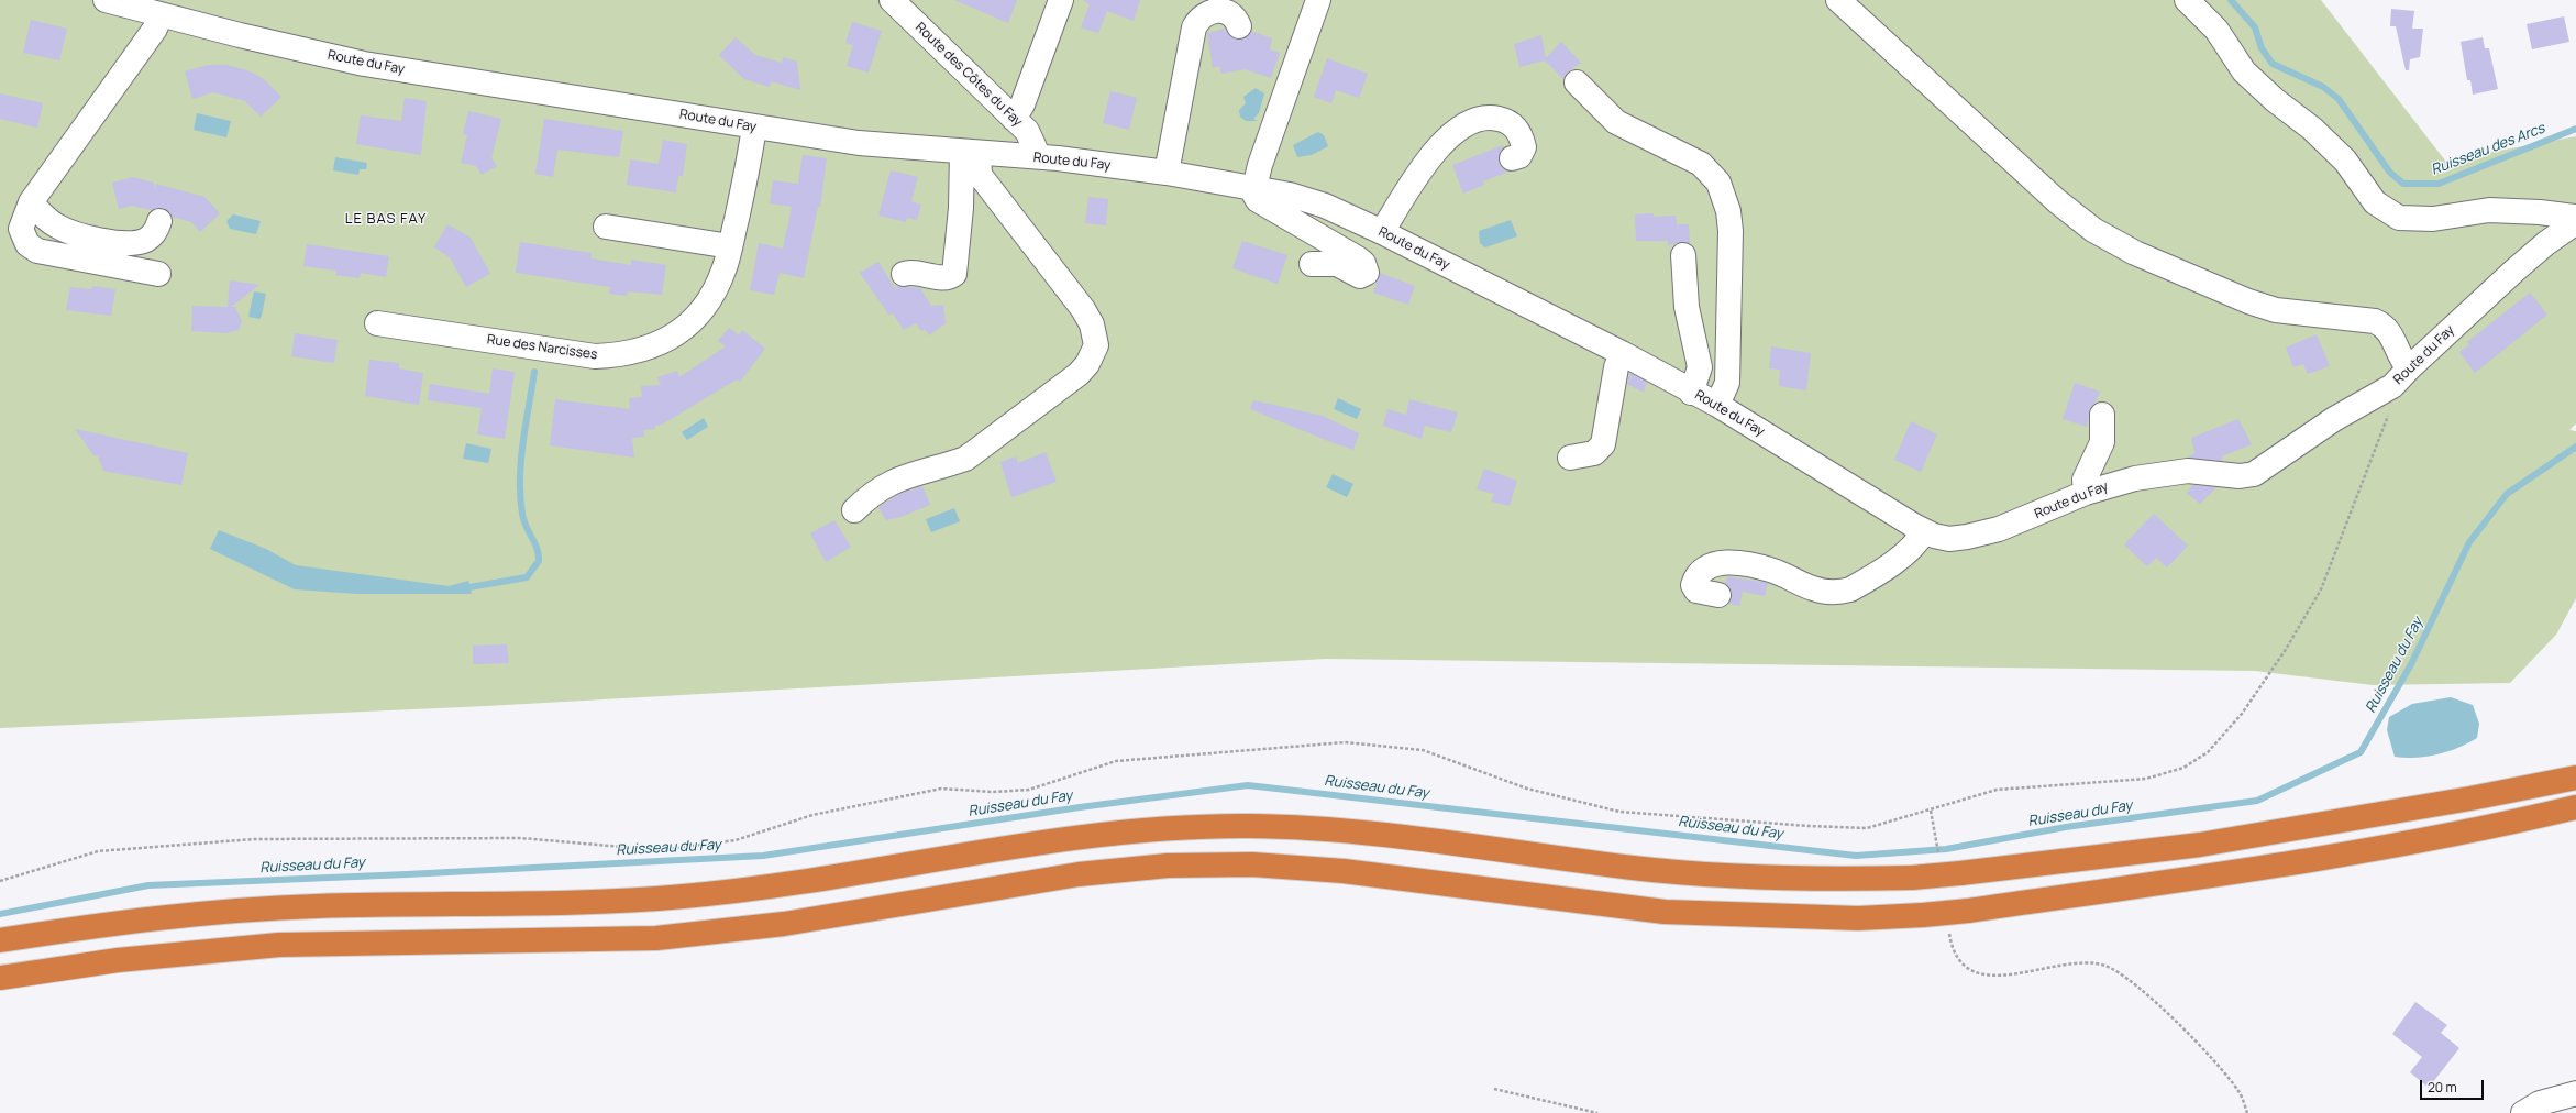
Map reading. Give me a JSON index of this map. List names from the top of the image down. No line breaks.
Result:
{"streets":{"street":["Route du Fay","Route des Côtes du Fay","Rue des Narcisses"]},"crossings":[["Route du Fay","Route des Côtes du Fay"],["Route du Fay","Rue des Narcisses"]],"districts":["LE BAS FAY"],"water":["Ruisseau des Arcs","Ruisseau du Fay"],"scale_bar":"20 m"}
